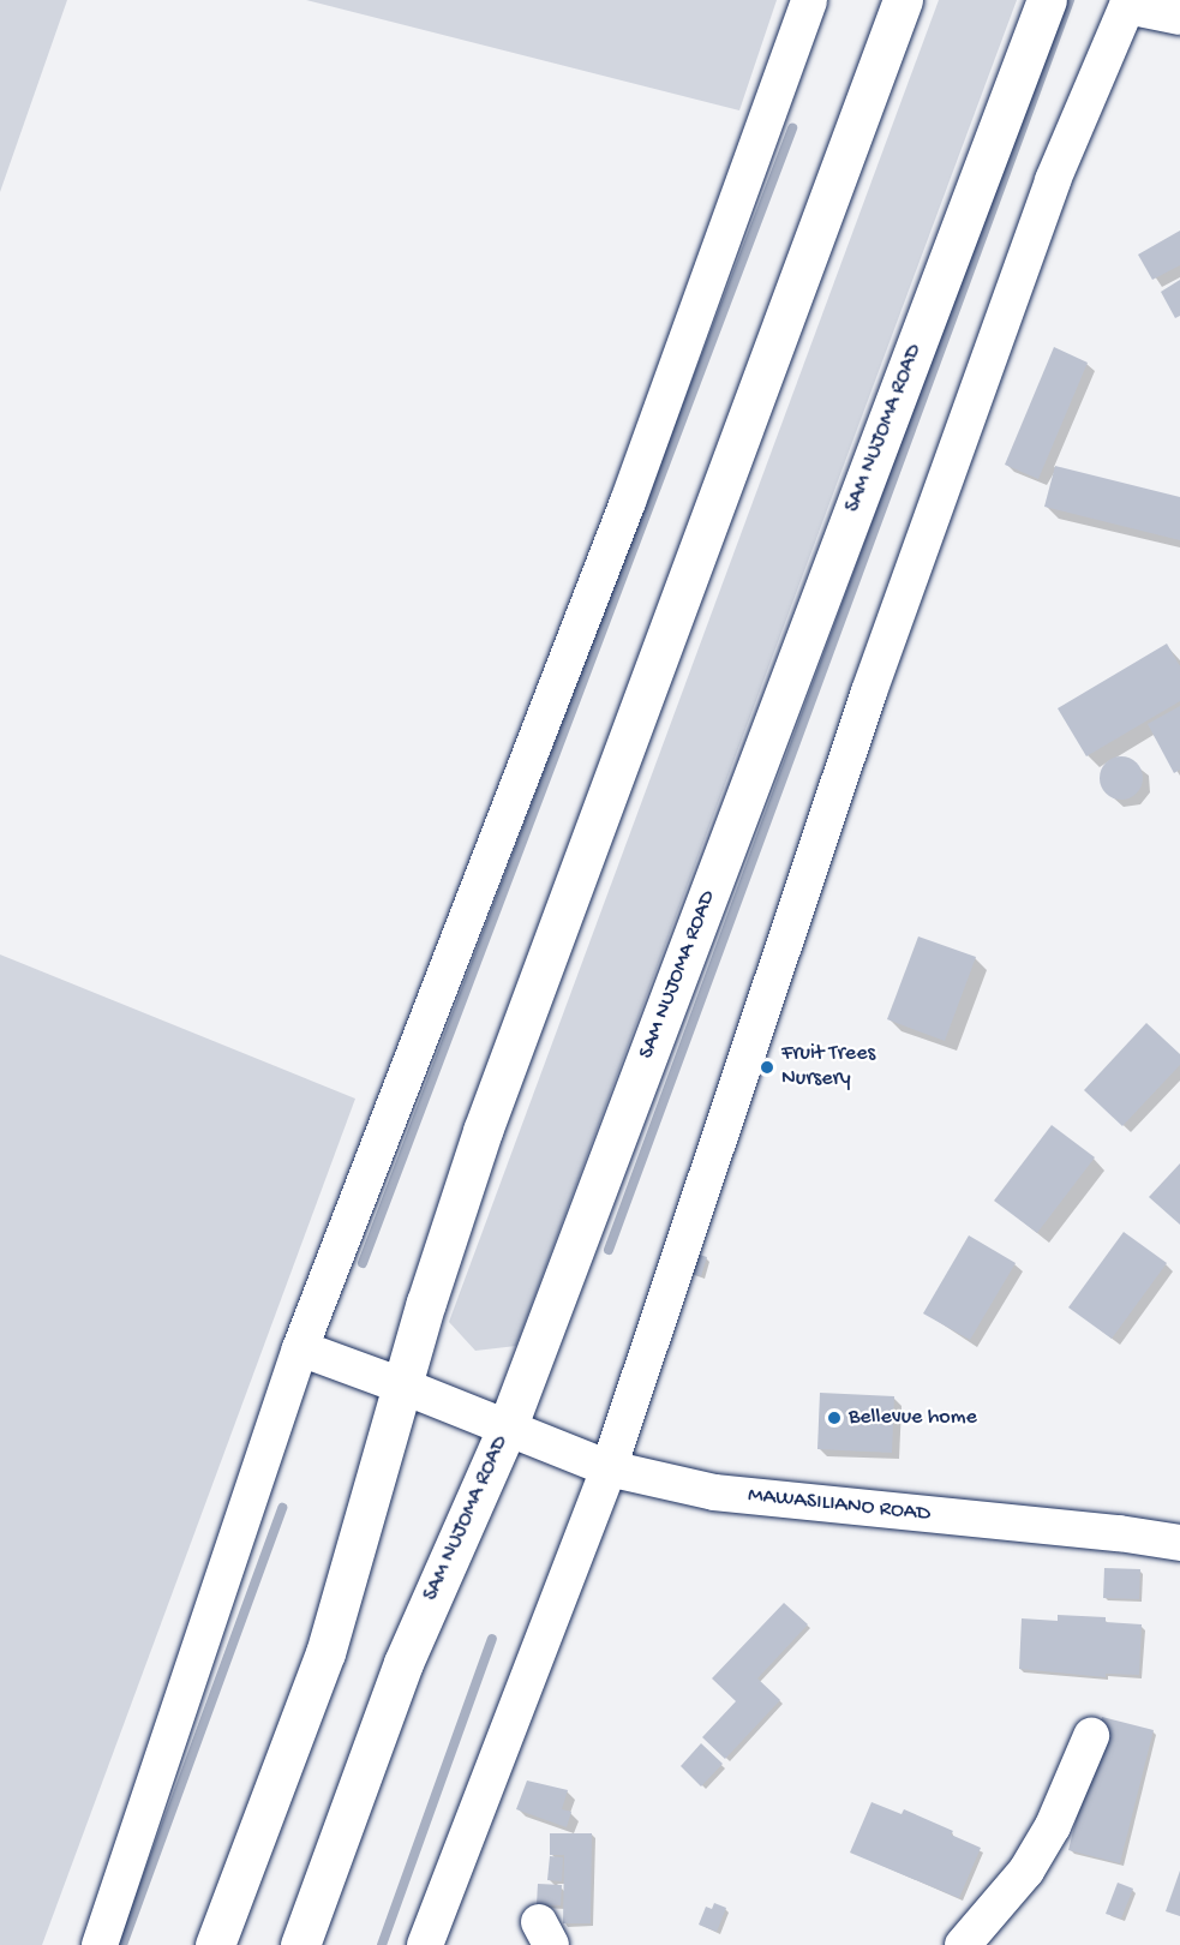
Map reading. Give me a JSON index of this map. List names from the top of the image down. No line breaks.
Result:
{"streets":{"main road":["SAM NUJOMA ROAD"],"street":["MAWASILIANO ROAD"]},"crossings":[["SAM NUJOMA ROAD","MAWASILIANO ROAD"]],"places":["Fruit Trees Nursery","Bellevue home"]}
